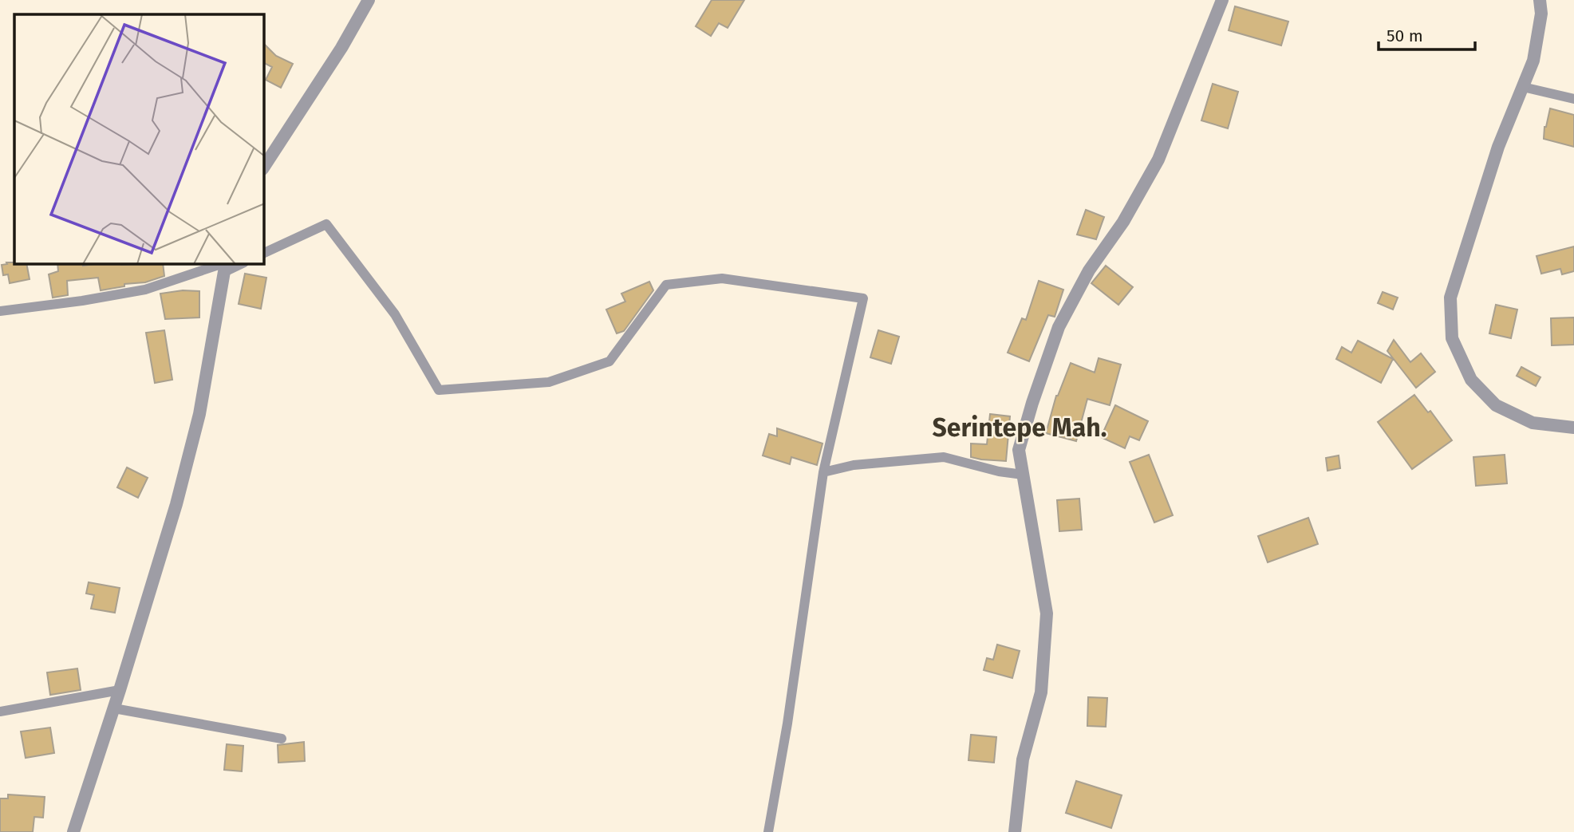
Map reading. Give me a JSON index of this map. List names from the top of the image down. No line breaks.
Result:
{"districts":["Serintepe Mah."],"scale_bar":"50 m"}
